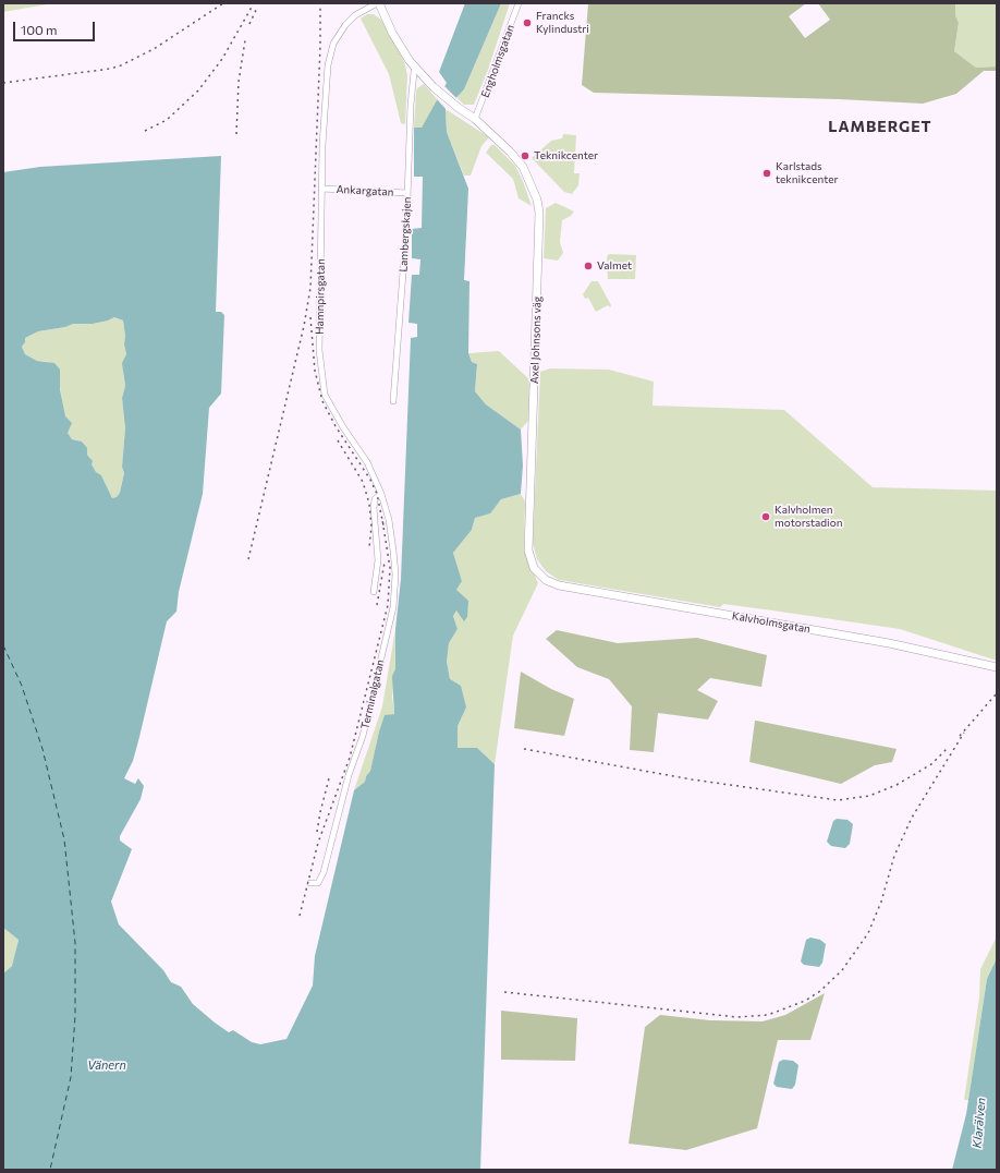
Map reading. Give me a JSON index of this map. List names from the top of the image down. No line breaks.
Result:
{"streets":{"street":["Engholmsgatan","Ankargatan","Lambergskajen","Hamnpirsgatan","Axel Johnsons väg","Kalvholmsgatan","Terminalgatan"]},"crossings":[["Engholmsgatan","Axel Johnsons väg"],["Ankargatan","Lambergskajen"],["Ankargatan","Hamnpirsgatan"],["Lambergskajen","Axel Johnsons väg"],["Hamnpirsgatan","Axel Johnsons väg"],["Hamnpirsgatan","Terminalgatan"],["Axel Johnsons väg","Kalvholmsgatan"]],"districts":["LAMBERGET"],"water":["Vänern","Klarälven"],"places":["Francks Kylindustri","Teknikcenter","Karlstads teknikcenter","Valmet","Kalvholmen motorstadion"],"scale_bar":"100 m"}
